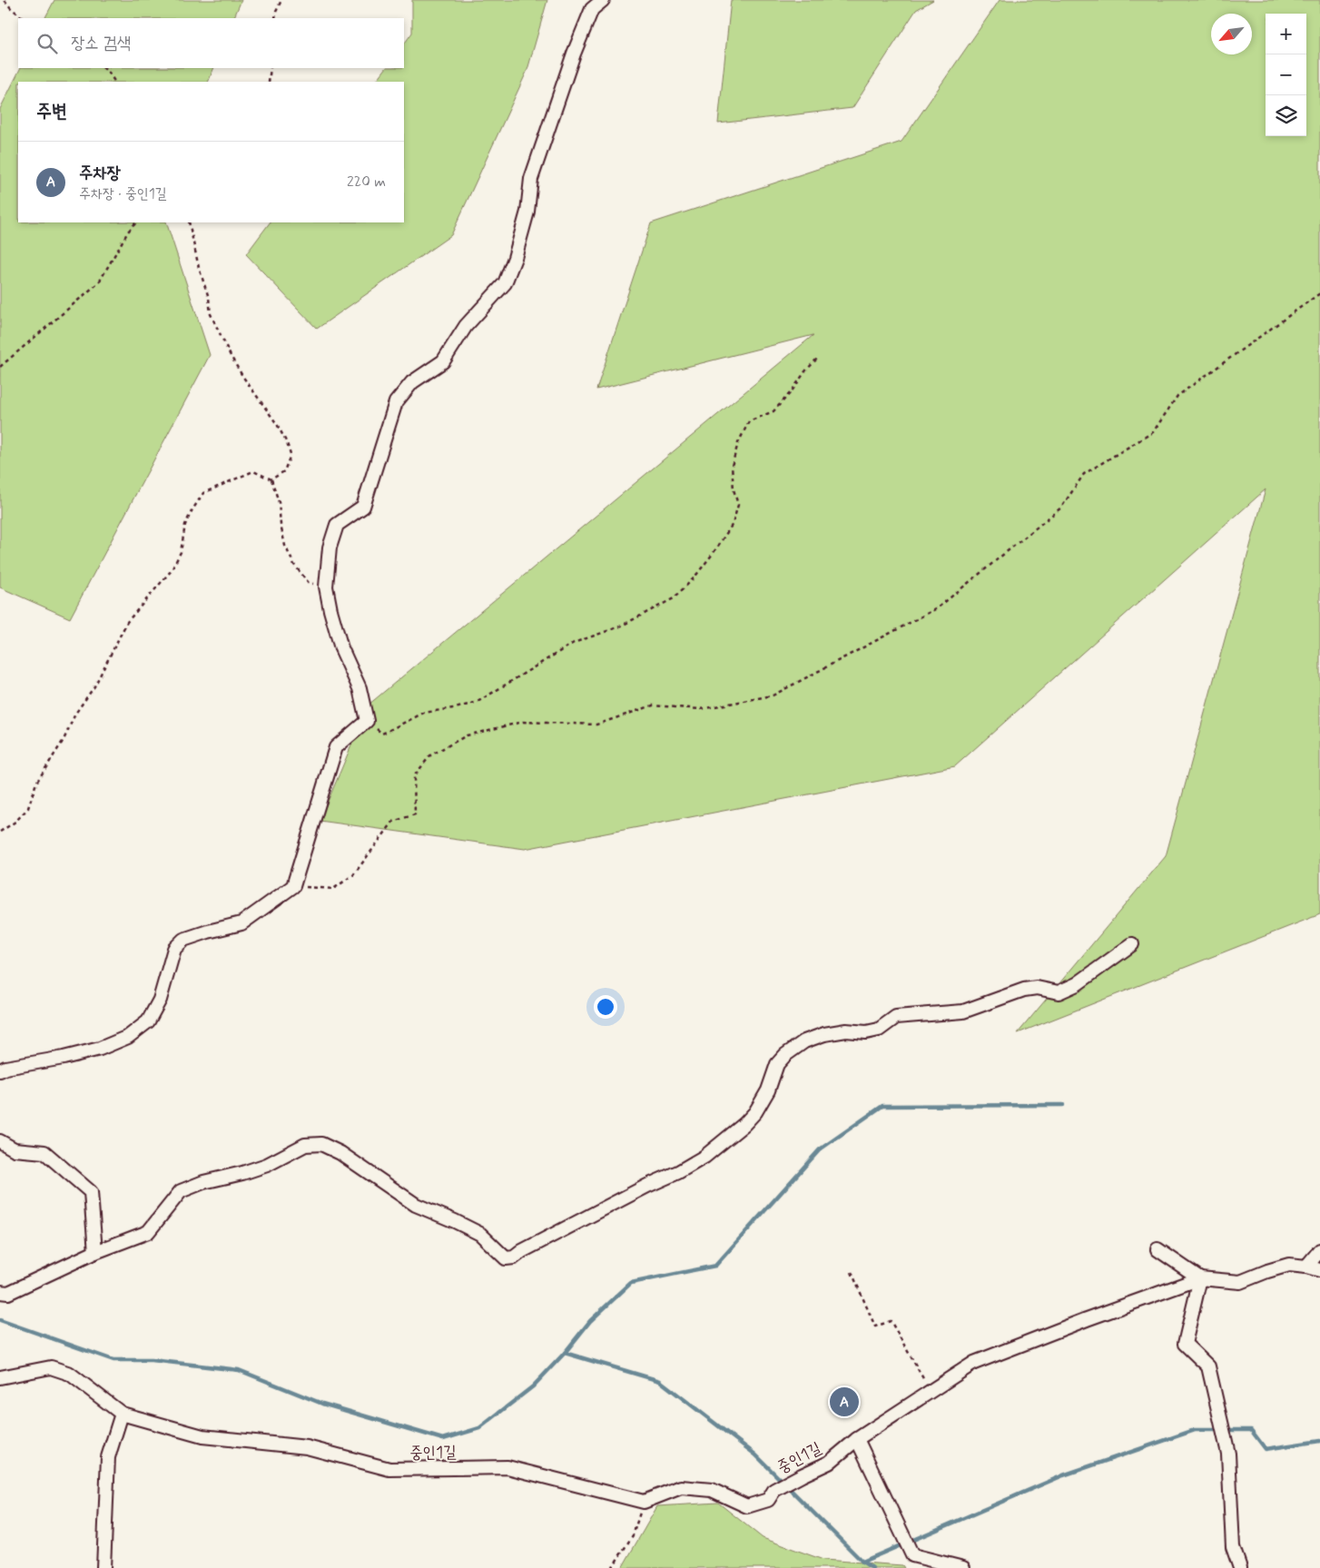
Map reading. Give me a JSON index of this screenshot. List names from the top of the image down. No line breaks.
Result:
{"streets":{"street":["중인1길"]},"north":"bottom left","page":{"map_buttons":["+","−"],"search":"장소 검색","heading":"주변","list":[{"mark":"A","name":"주차장","note":"주차장 · 중인1길","value":"220 m"}],"pins":"A"}}
